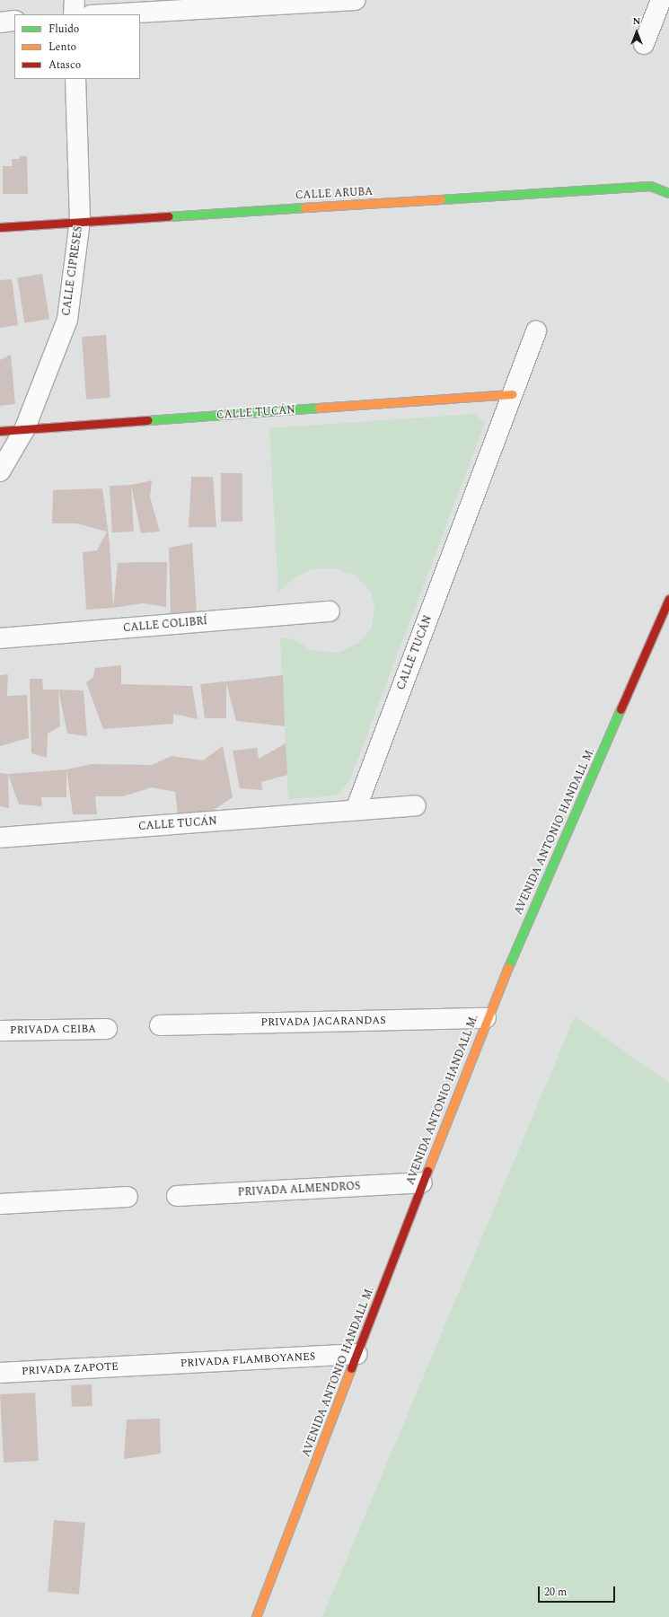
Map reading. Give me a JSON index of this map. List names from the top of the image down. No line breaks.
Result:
{"streets":{"street":["CALLE ARUBA","CALLE CIPRESES","CALLE TUCÁN","CALLE COLIBRÍ","AVENIDA ANTONIO HANDALL M.","PRIVADA JACARANDAS","PRIVADA CEIBA","PRIVADA ALMENDROS","PRIVADA FLAMBOYANES","PRIVADA ZAPOTE"]},"crossings":[["CALLE ARUBA","CALLE CIPRESES"],["CALLE CIPRESES","CALLE TUCÁN"],["AVENIDA ANTONIO HANDALL M.","PRIVADA JACARANDAS"],["AVENIDA ANTONIO HANDALL M.","PRIVADA ALMENDROS"],["AVENIDA ANTONIO HANDALL M.","PRIVADA FLAMBOYANES"],["PRIVADA FLAMBOYANES","PRIVADA ZAPOTE"]],"legend":["Fluido","Lento","Atasco"],"scale_bar":"20 m","north":"top"}
